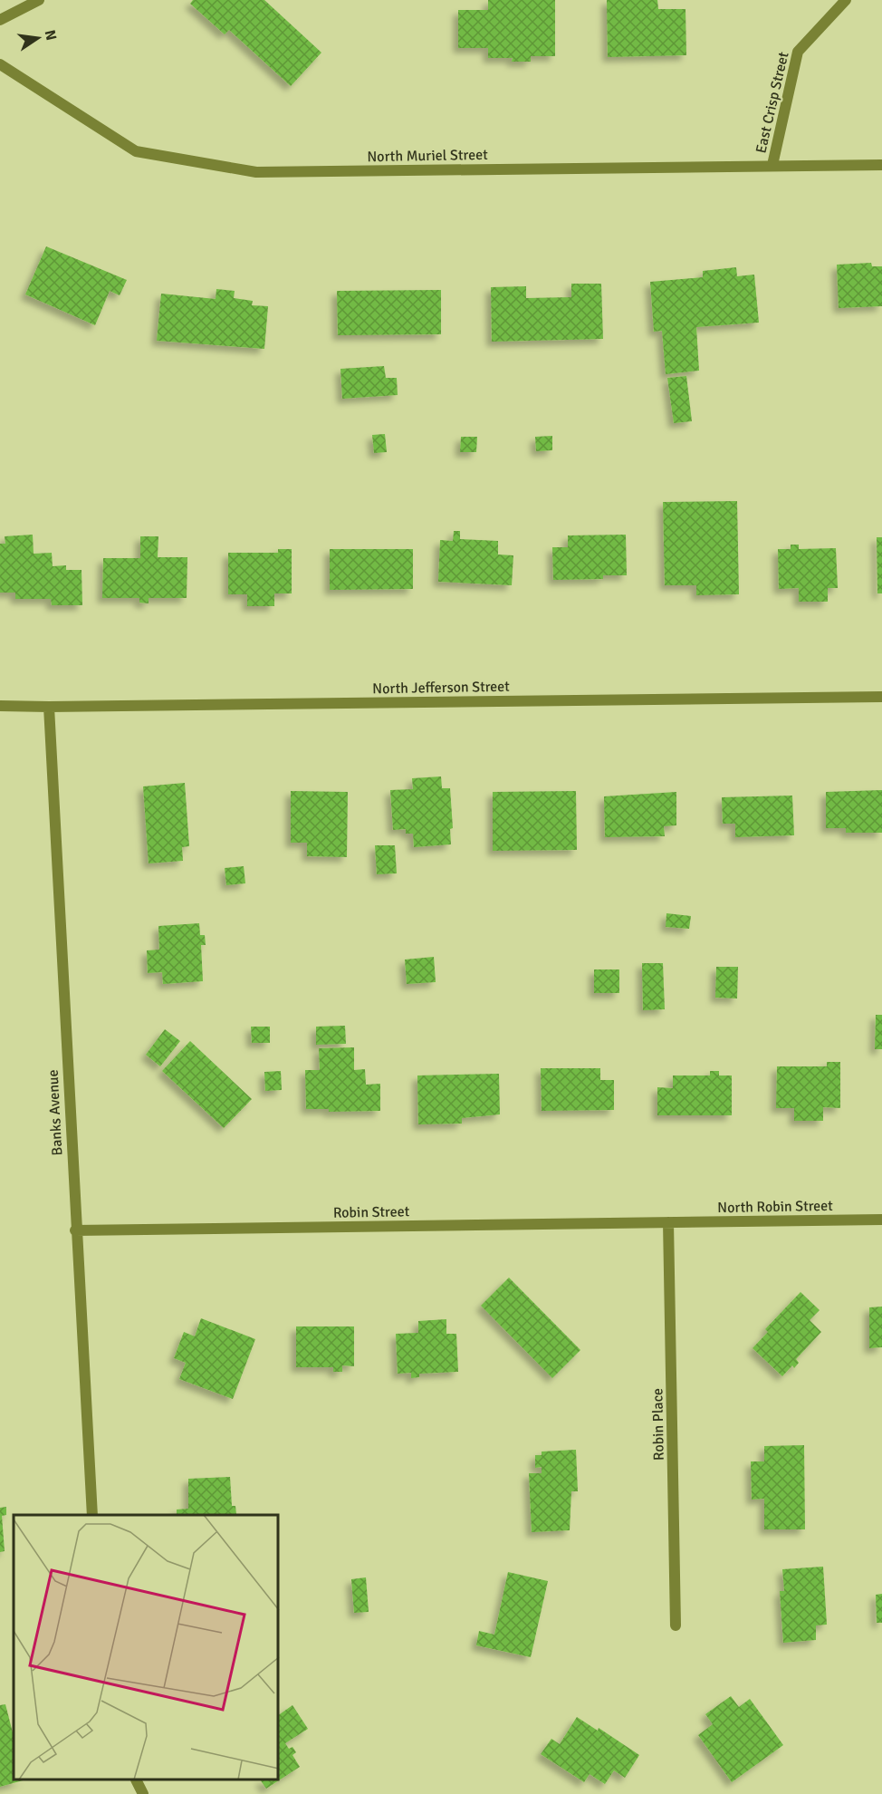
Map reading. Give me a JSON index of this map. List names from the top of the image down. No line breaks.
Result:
{"streets":{"street":["East Crisp Street","North Muriel Street","North Jefferson Street","Banks Avenue","North Robin Street","Robin Street","Robin Place"]},"crossings":[["East Crisp Street","North Muriel Street"],["North Jefferson Street","Banks Avenue"],["Banks Avenue","Robin Street"],["North Robin Street","Robin Street"],["North Robin Street","Robin Place"],["Robin Street","Robin Place"]],"north":"right"}
